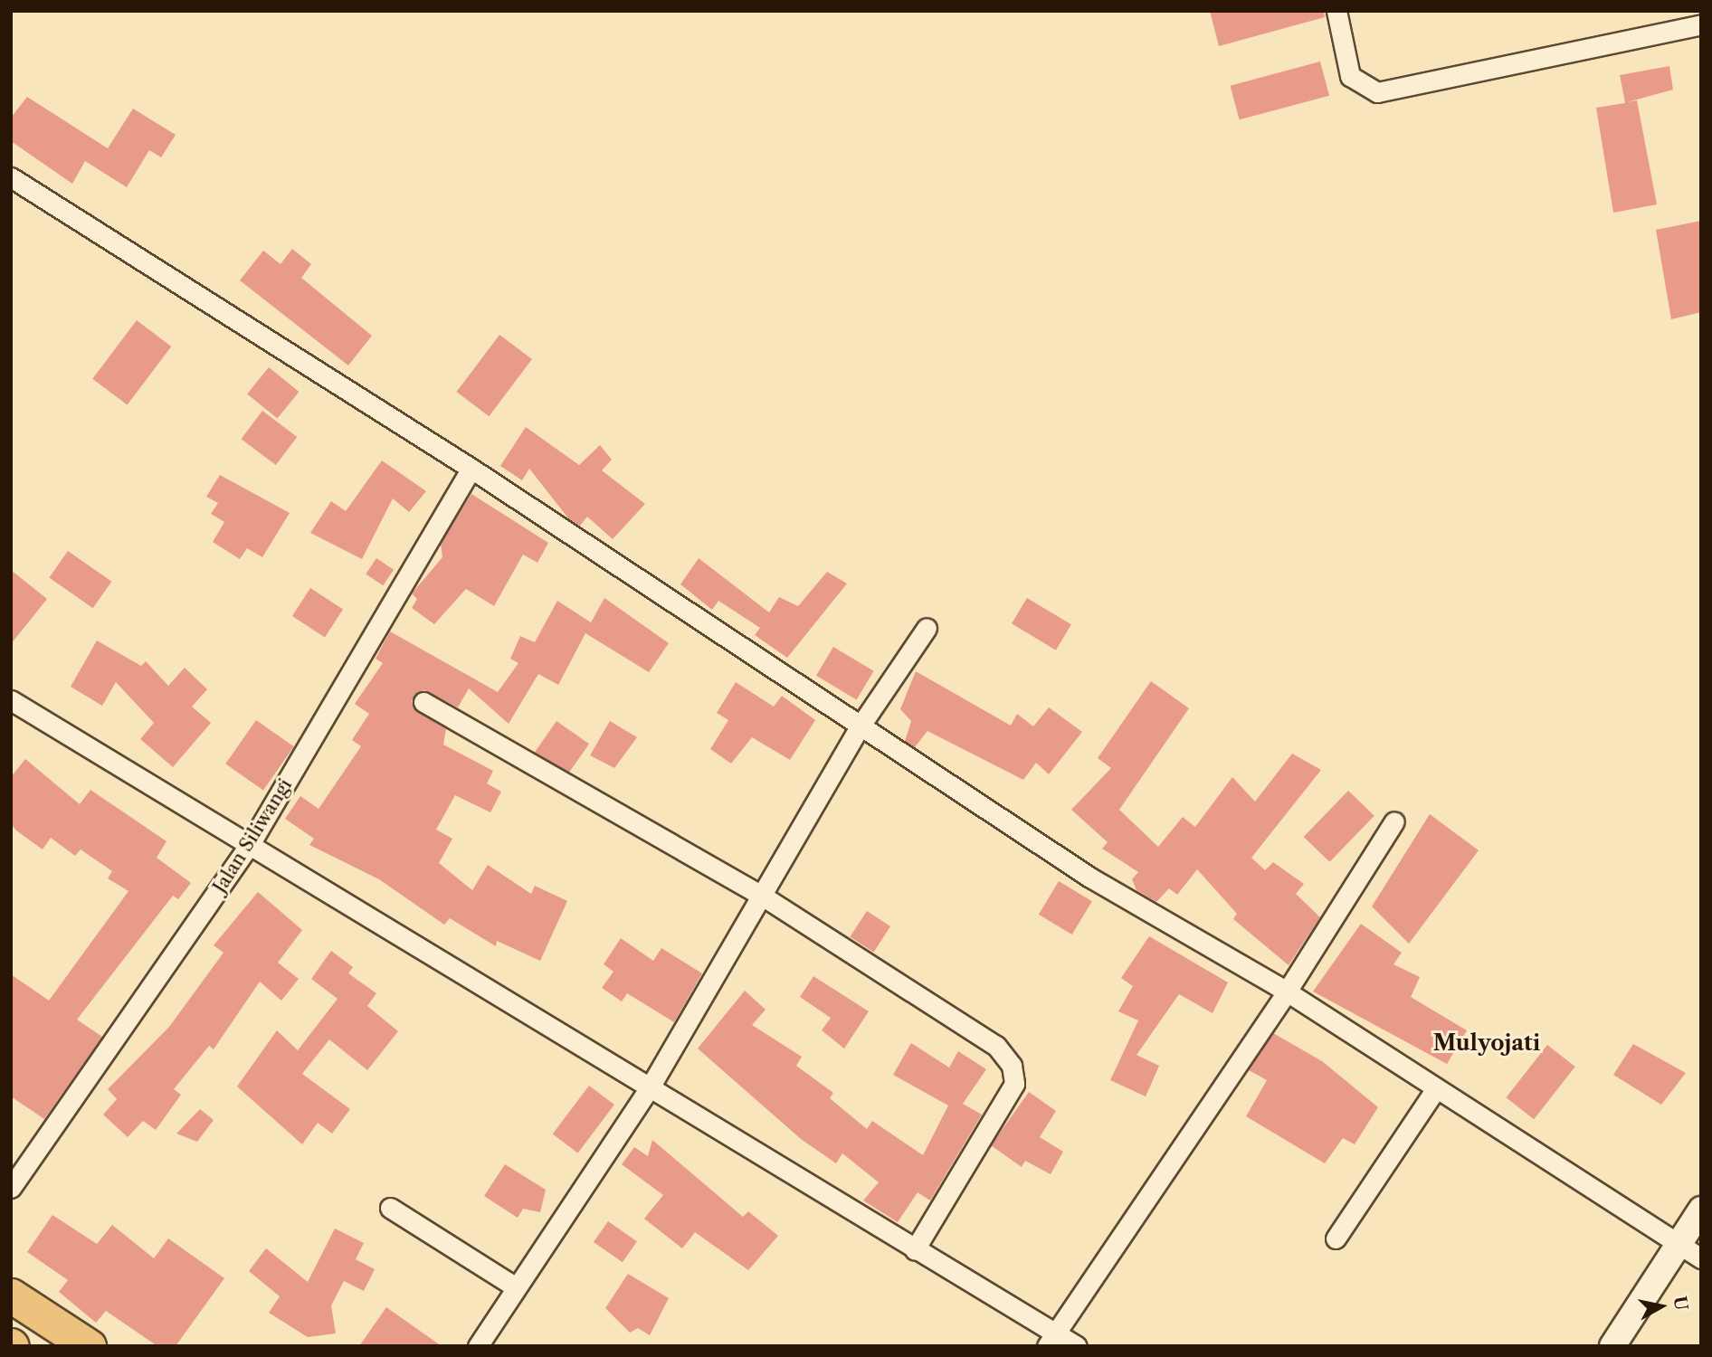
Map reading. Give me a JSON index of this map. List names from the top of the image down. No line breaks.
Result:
{"streets":{"street":["Jalan Siliwangi"]},"districts":["Mulyojati"],"north":"right"}
